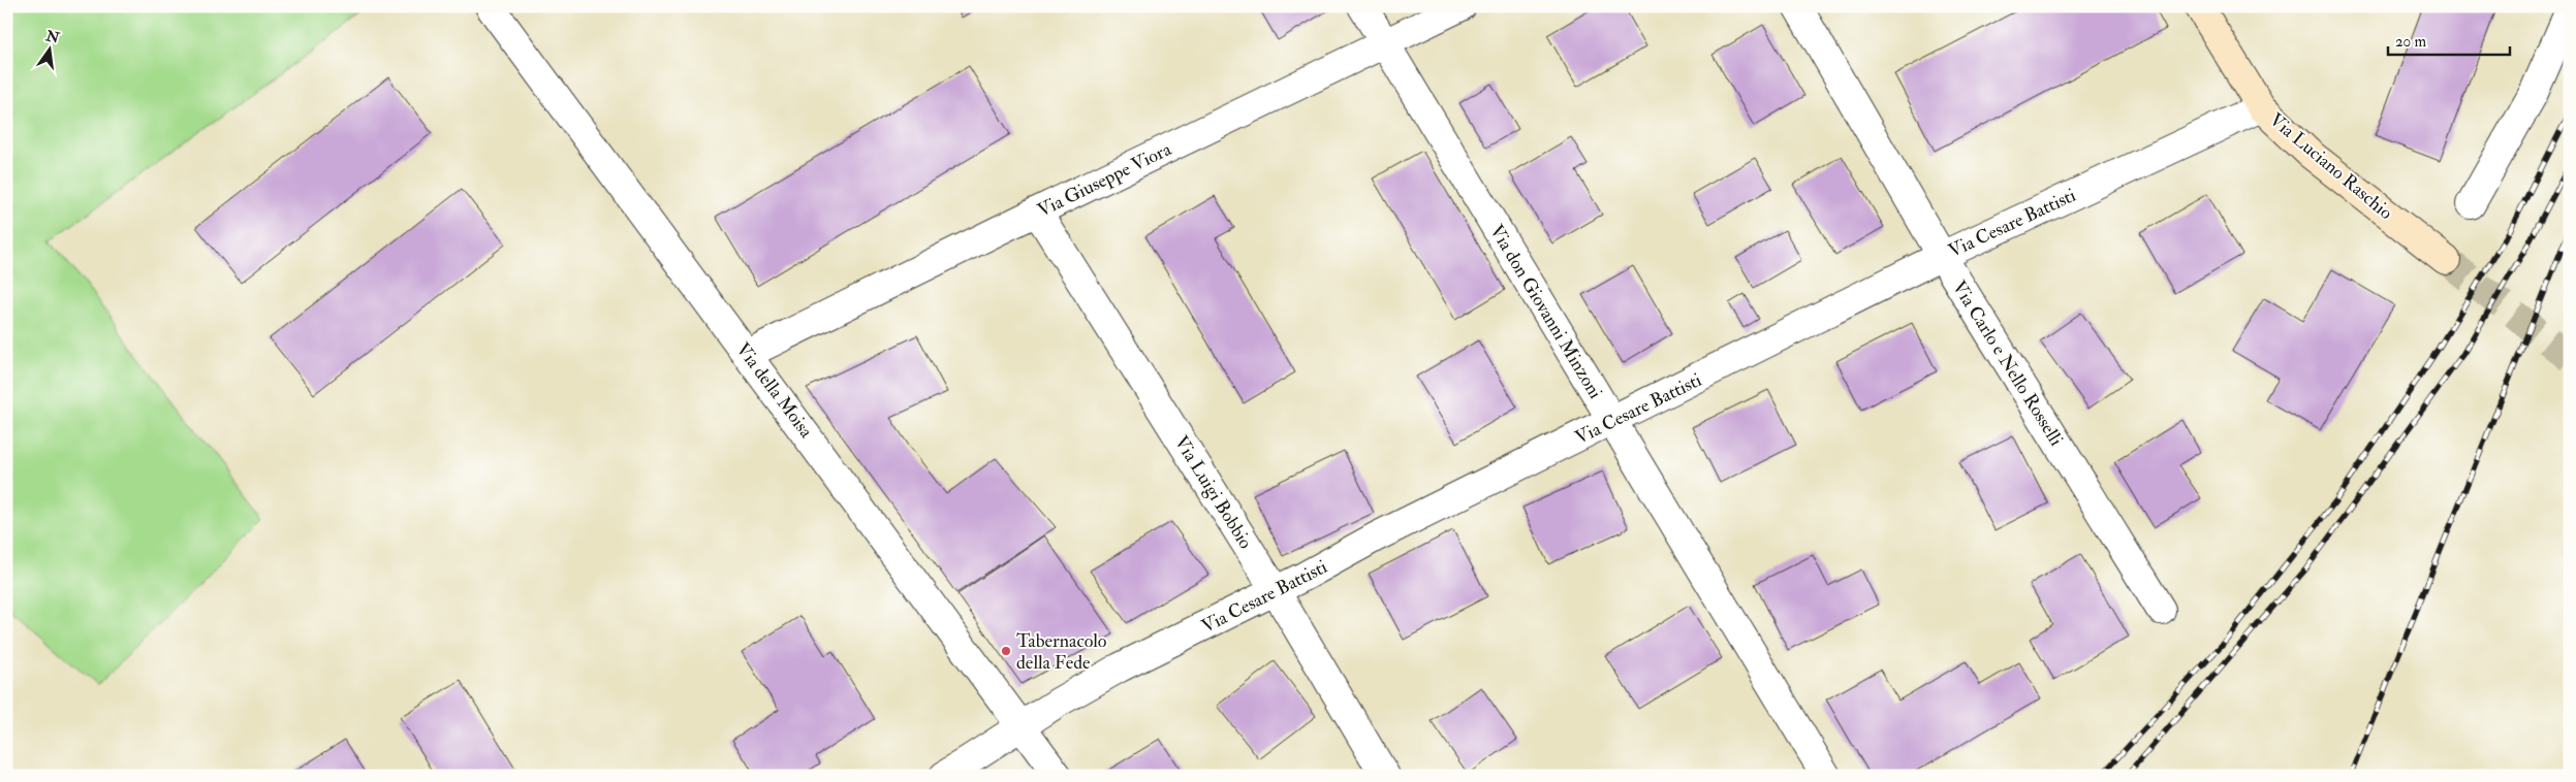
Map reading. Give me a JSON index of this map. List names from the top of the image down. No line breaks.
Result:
{"streets":{"street":["Via Luciano Raschio","Via Giuseppe Viora","Via Cesare Battisti","Via don Giovanni Minzoni","Via Carlo e Nello Rosselli","Via della Moisa","Via Luigi Bobbio"]},"crossings":[["Via Luciano Raschio","Via Cesare Battisti"],["Via Giuseppe Viora","Via don Giovanni Minzoni"],["Via Giuseppe Viora","Via della Moisa"],["Via Giuseppe Viora","Via Luigi Bobbio"],["Via Cesare Battisti","Via don Giovanni Minzoni"],["Via Cesare Battisti","Via Carlo e Nello Rosselli"],["Via Cesare Battisti","Via della Moisa"],["Via Cesare Battisti","Via Luigi Bobbio"]],"places":["Tabernacolo della Fede"],"scale_bar":"20 m","north":"top"}
